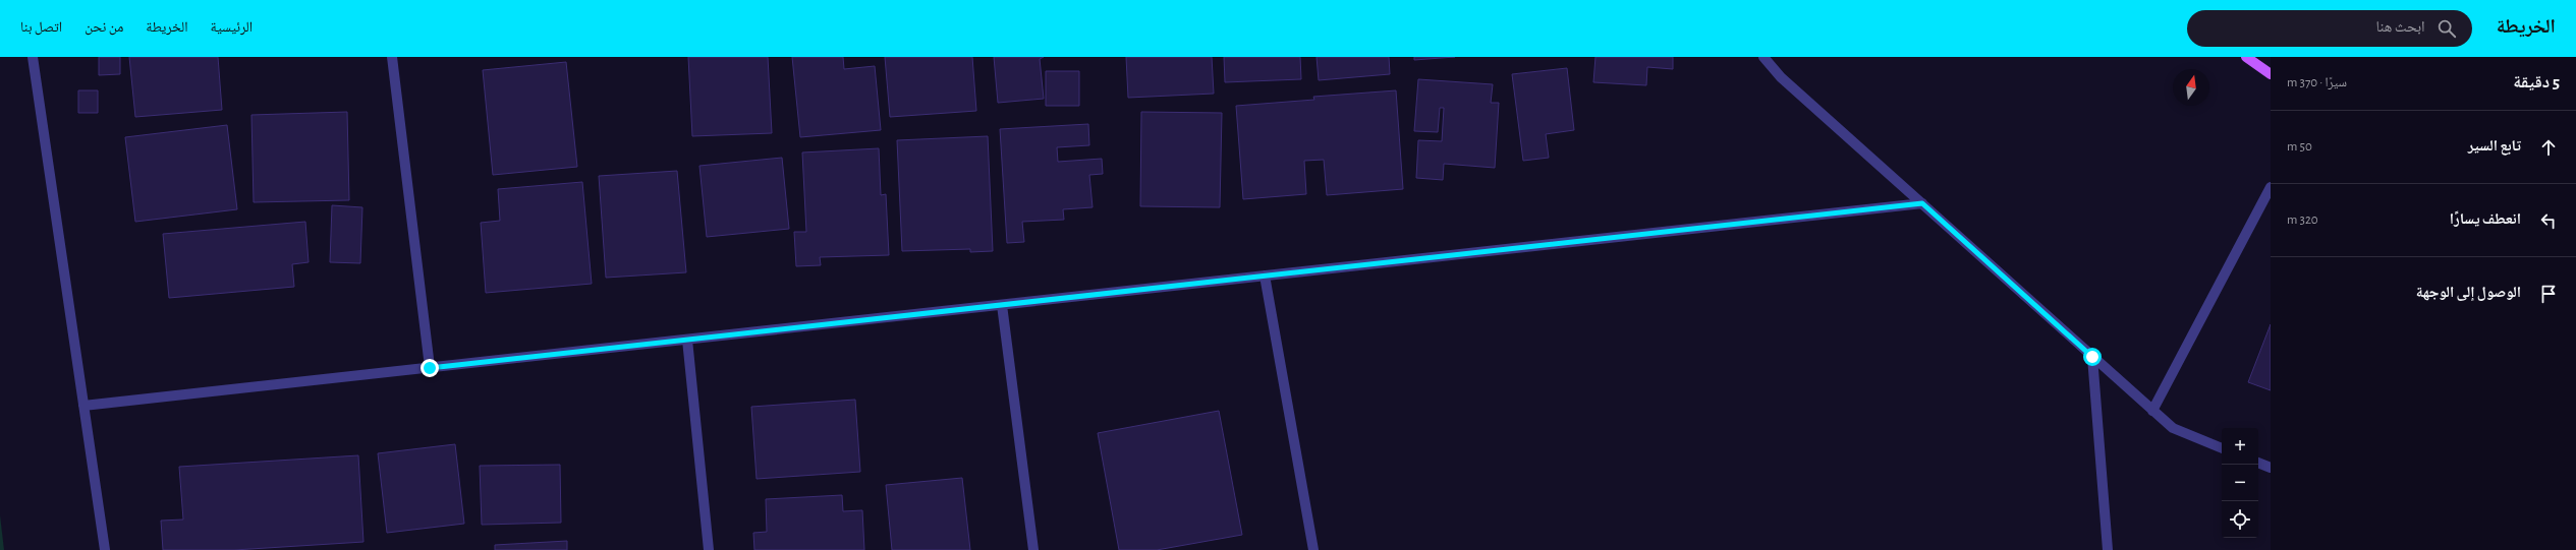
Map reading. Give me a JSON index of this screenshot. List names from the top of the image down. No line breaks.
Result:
{"north":"top","page":{"header":"الخريطة","search":"ابحث هنا","nav":["الرئيسية","الخريطة","من نحن","اتصل بنا"],"heading":["5 دقيقة","سيرًا · 370 m"],"list":[["تابع السير","50 m"],["انعطف يسارًا","320 m"],"الوصول إلى الوجهة"],"map_buttons":["+","−"]}}
